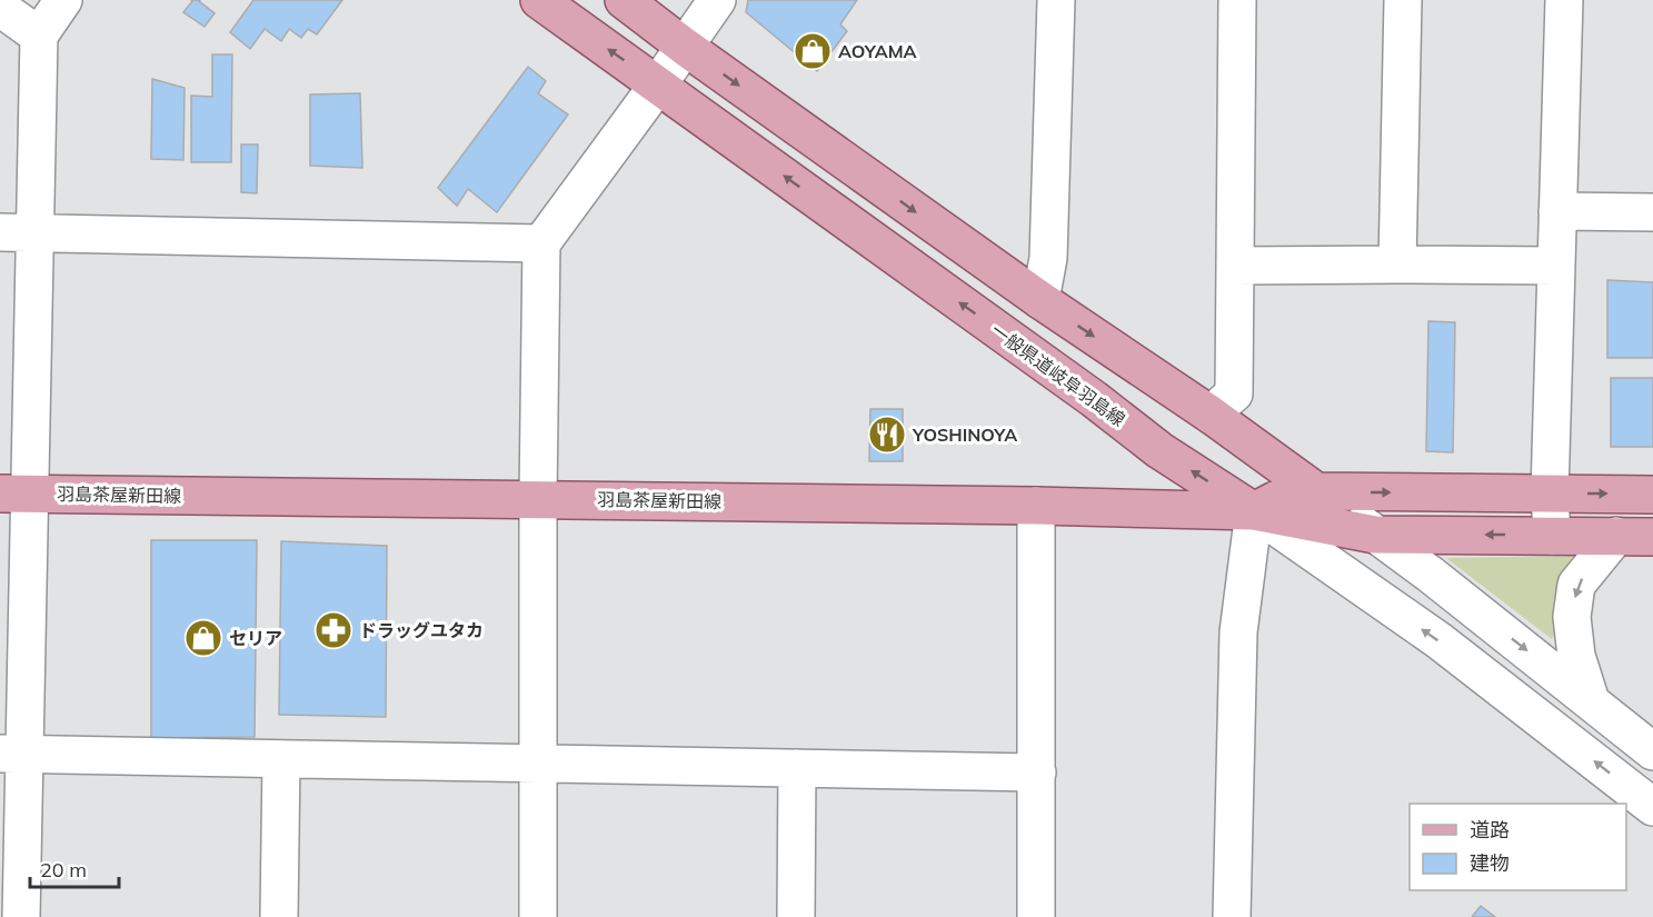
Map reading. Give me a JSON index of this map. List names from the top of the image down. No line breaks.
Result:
{"streets":{"main road":["一般県道岐阜羽島線","羽島茶屋新田線"]},"crossings":[["一般県道岐阜羽島線","羽島茶屋新田線"]],"places":{"shop":["AOYAMA","セリア"],"restaurant":["YOSHINOYA"],"pharmacy":["ドラッグユタカ"]},"legend":["道路","建物"],"scale_bar":"20 m"}
